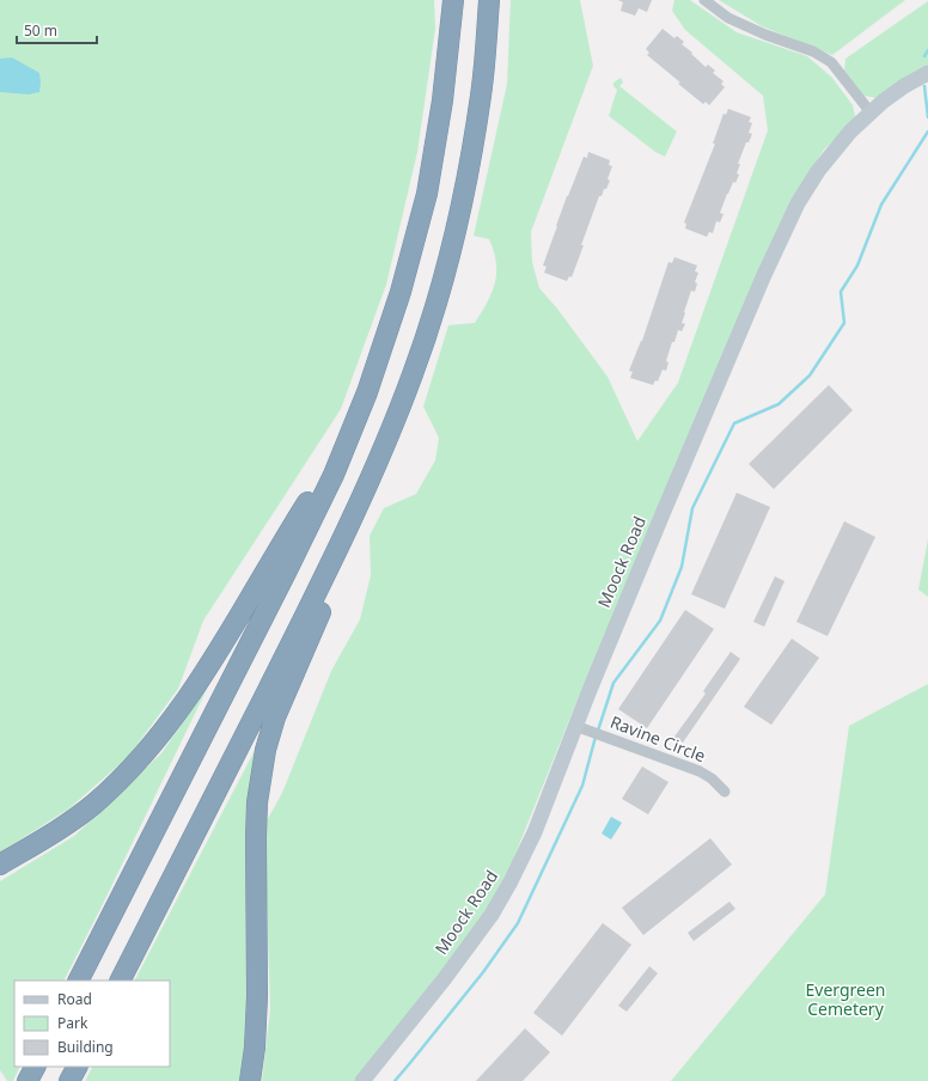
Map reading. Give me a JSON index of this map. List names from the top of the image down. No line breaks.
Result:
{"streets":{"main road":["Moock Road"],"street":["Ravine Circle"]},"crossings":[["Moock Road","Ravine Circle"]],"parks":["Evergreen Cemetery"],"legend":["Road","Park","Building"],"scale_bar":"50 m"}
